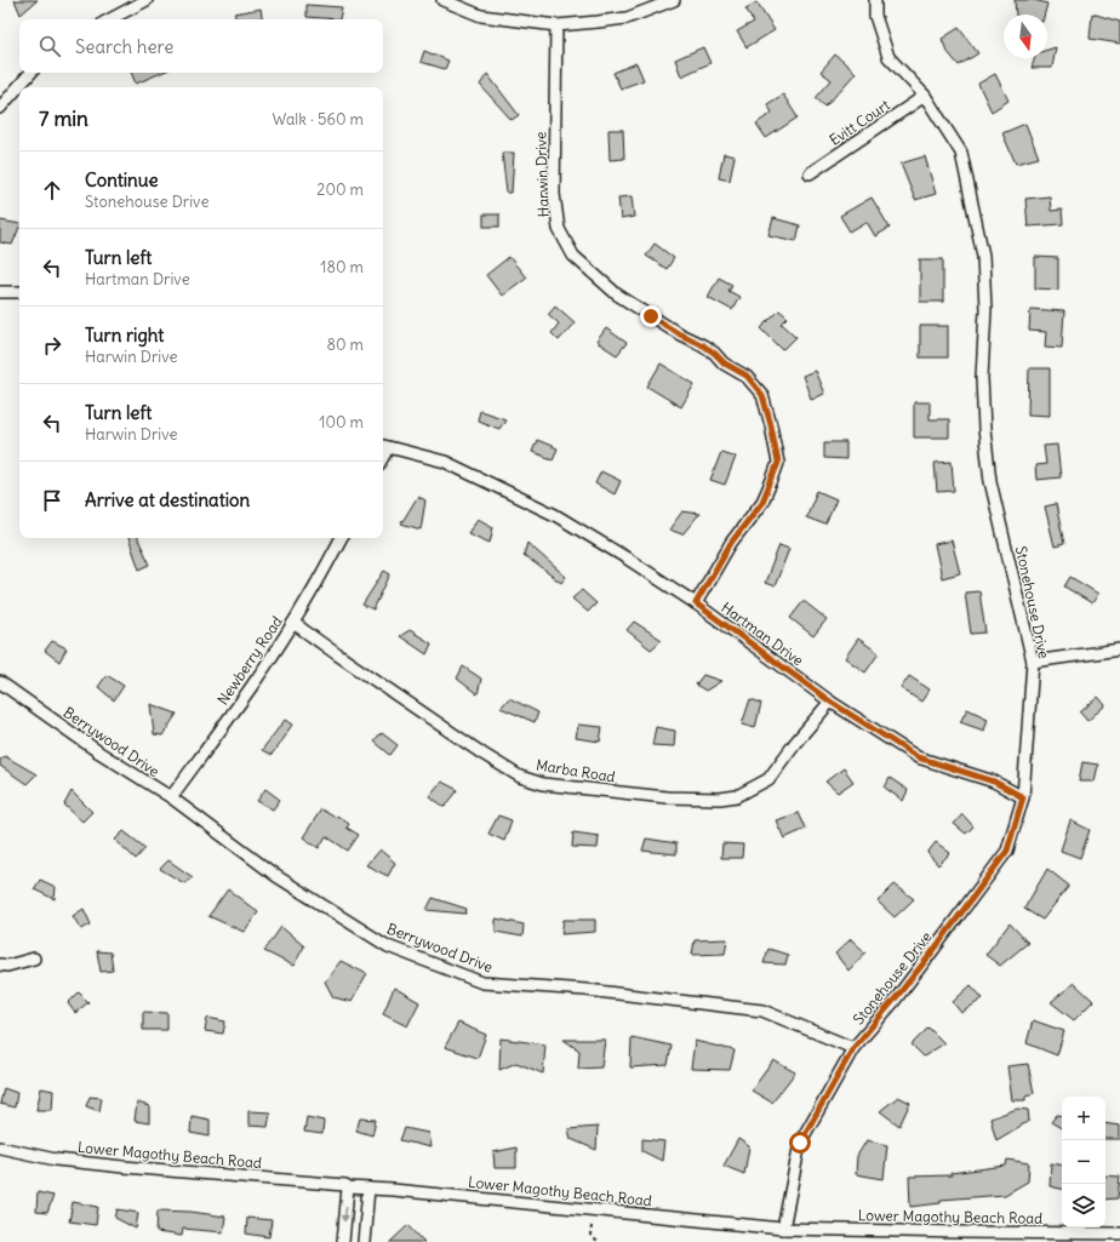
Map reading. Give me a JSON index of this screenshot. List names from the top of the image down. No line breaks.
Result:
{"streets":{"street":["Evitt Court","Harwin Drive","Stonehouse Drive","Hartman Drive","Newberry Road","Berrywood Drive","Marba Road","Lower Magothy Beach Road"]},"crossings":[["Evitt Court","Stonehouse Drive"],["Harwin Drive","Hartman Drive"],["Stonehouse Drive","Hartman Drive"],["Stonehouse Drive","Berrywood Drive"],["Stonehouse Drive","Lower Magothy Beach Road"],["Hartman Drive","Marba Road"],["Newberry Road","Berrywood Drive"],["Newberry Road","Marba Road"]],"north":"bottom","page":{"search":"Search here","heading":["7 min","Walk · 560 m"],"list":[["Continue","Stonehouse Drive","200 m"],["Turn left","Hartman Drive","180 m"],["Turn right","Harwin Drive","80 m"],["Turn left","Harwin Drive","100 m"],"Arrive at destination"],"map_buttons":["+","−"]}}
